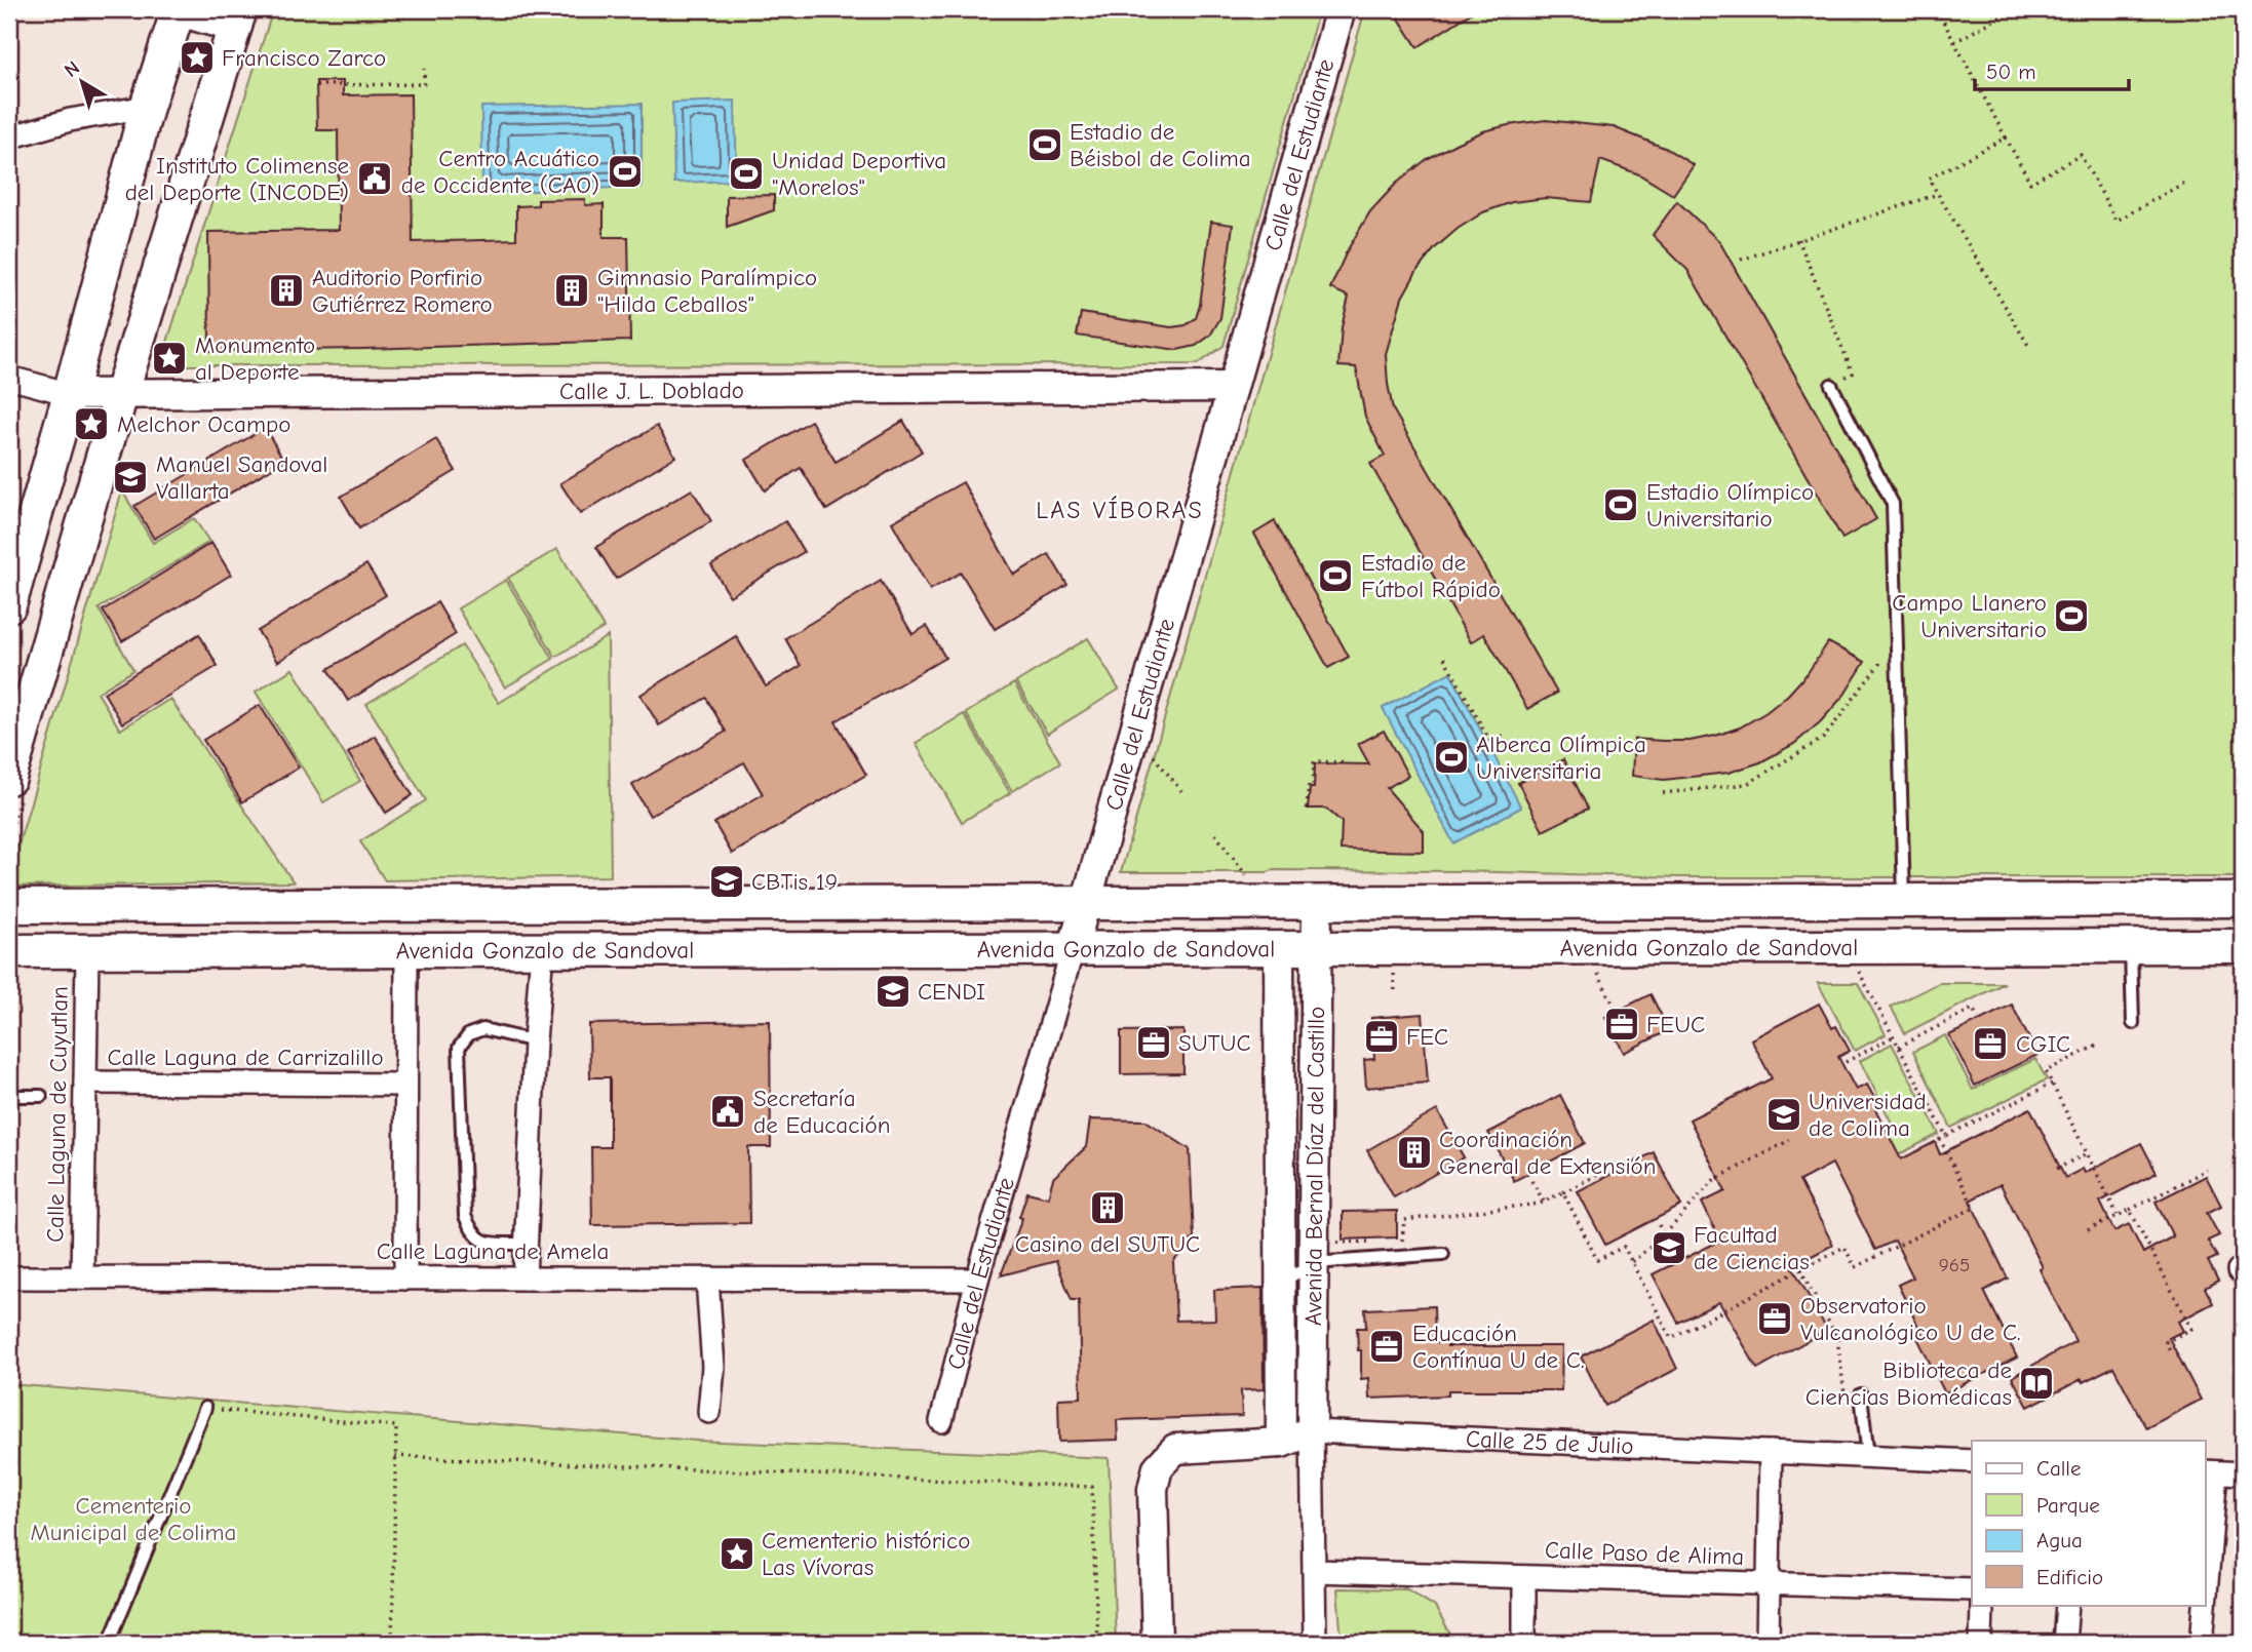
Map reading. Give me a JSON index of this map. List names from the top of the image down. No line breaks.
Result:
{"streets":{"main road":["Avenida Gonzalo de Sandoval"],"street":["Calle del Estudiante","Calle J. L. Doblado","Calle Laguna de Carrizalillo","Calle Laguna de Cuyutlan","Avenida Bernal Díaz del Castillo","Calle Laguna de Amela","Calle 25 de Julio","Calle Paso de Alima"]},"crossings":[["Calle del Estudiante","Calle J. L. Doblado"],["Calle del Estudiante","Avenida Gonzalo de Sandoval"],["Calle del Estudiante","Calle Laguna de Amela"],["Avenida Gonzalo de Sandoval","Calle Laguna de Cuyutlan"],["Avenida Gonzalo de Sandoval","Avenida Bernal Díaz del Castillo"],["Calle Laguna de Carrizalillo","Calle Laguna de Cuyutlan"],["Calle Laguna de Cuyutlan","Calle Laguna de Amela"],["Avenida Bernal Díaz del Castillo","Calle 25 de Julio"]],"districts":["LAS VÍBORAS"],"parks":["Cementerio Municipal de Colima"],"places":{"place":["Francisco Zarco","Monumento al Deporte","Melchor Ocampo","Cementerio histórico Las Vívoras"],"sports":["Estadio de Béisbol de Colima","Centro Acuático de Occidente (CAO)","Unidad Deportiva \"Morelos\"","Estadio Olímpico Universitario","Estadio de Fútbol Rápido","Campo Llanero Universitario","Alberca Olímpica Universitaria"],"public building":["Instituto Colimense del Deporte (INCODE)","Secretaría de Educación"],"building":["Auditorio Porfirio Gutiérrez Romero","Gimnasio Paralímpico \"Hilda Ceballos\"","Coordinación General de Extensión","Casino del SUTUC"],"school or university":["Manuel Sandoval Vallarta","CBTis 19","CENDI","Universidad de Colima","Facultad de Ciencias"],"office":["FEUC","FEC","SUTUC","CGIC","Observatorio Vulcanológico U de C.","Educación Contínua U de C."],"library":["Biblioteca de Ciencias Biomédicas"]},"house_numbers":["965"],"legend":["Calle","Parque","Agua","Edificio"],"scale_bar":"50 m","north":"top left"}
